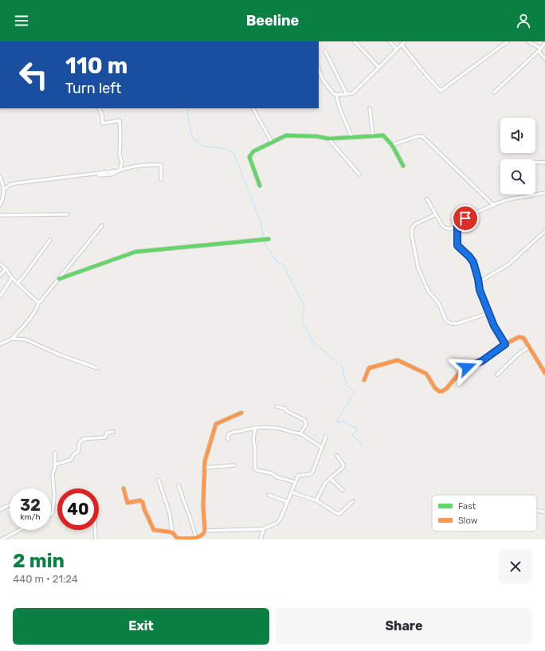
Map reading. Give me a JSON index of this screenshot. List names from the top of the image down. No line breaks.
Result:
{"legend":["Fast","Slow"],"page":{"header":"Beeline","turn":["110 m","Turn left"],"speed":"32 km/h","limit":"40","heading":["2 min","440 m · 21:24"],"buttons":["Exit","Share"]}}
